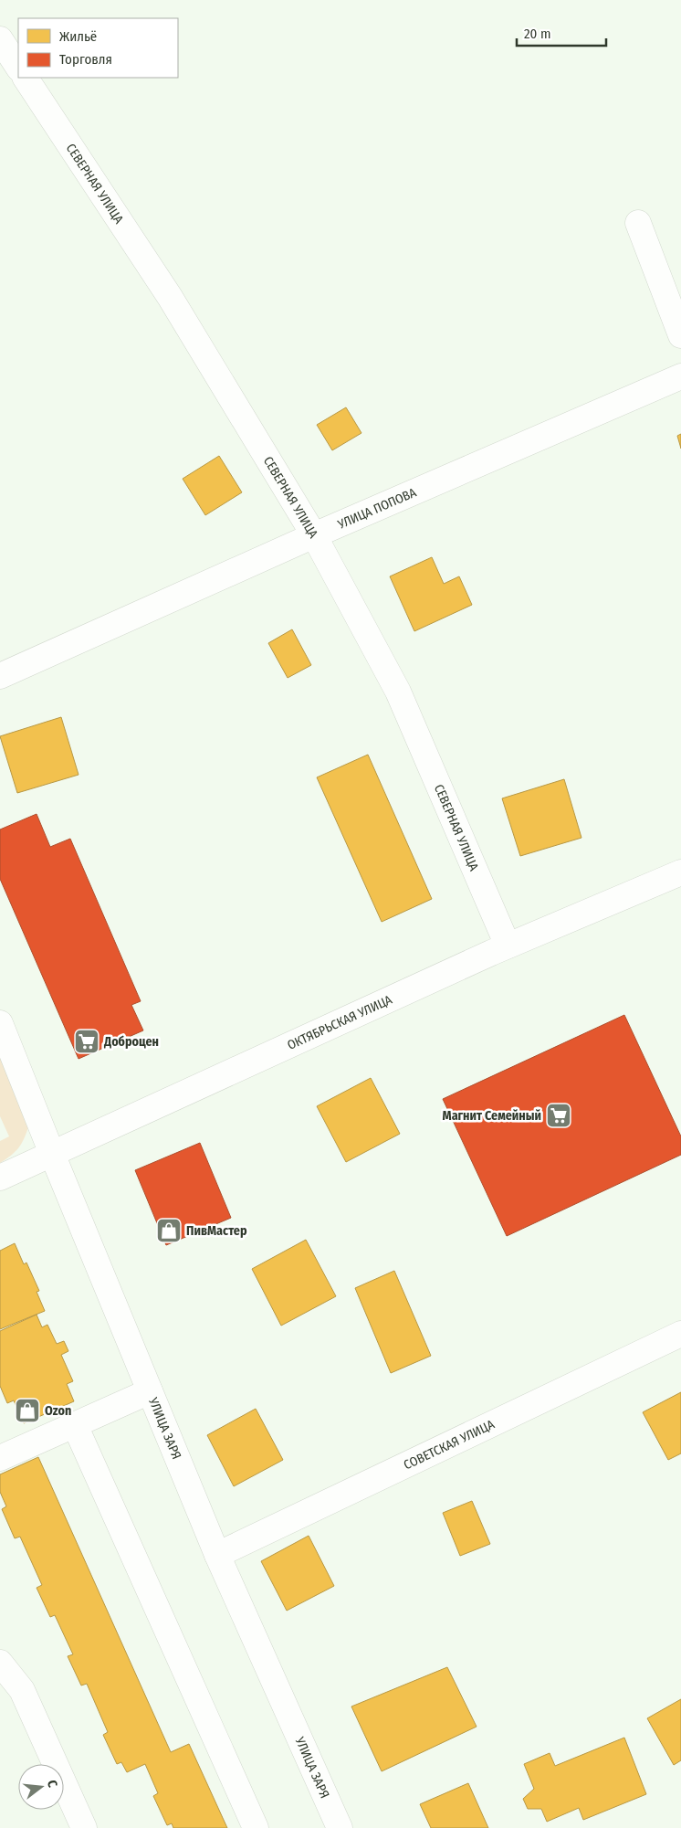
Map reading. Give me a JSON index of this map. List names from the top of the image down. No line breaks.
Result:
{"streets":{"street":["СЕВЕРНАЯ УЛИЦА","УЛИЦА ПОПОВА","ОКТЯБРЬСКАЯ УЛИЦА","УЛИЦА ЗАРЯ","СОВЕТСКАЯ УЛИЦА"]},"crossings":[["СЕВЕРНАЯ УЛИЦА","УЛИЦА ПОПОВА"],["СЕВЕРНАЯ УЛИЦА","ОКТЯБРЬСКАЯ УЛИЦА"],["ОКТЯБРЬСКАЯ УЛИЦА","УЛИЦА ЗАРЯ"],["УЛИЦА ЗАРЯ","СОВЕТСКАЯ УЛИЦА"]],"places":{"supermarket":["Доброцен","Магнит Семейный"],"shop":["ПивМастер","Ozon"]},"legend":["Жильё","Торговля"],"scale_bar":"20 m","north":"right"}
